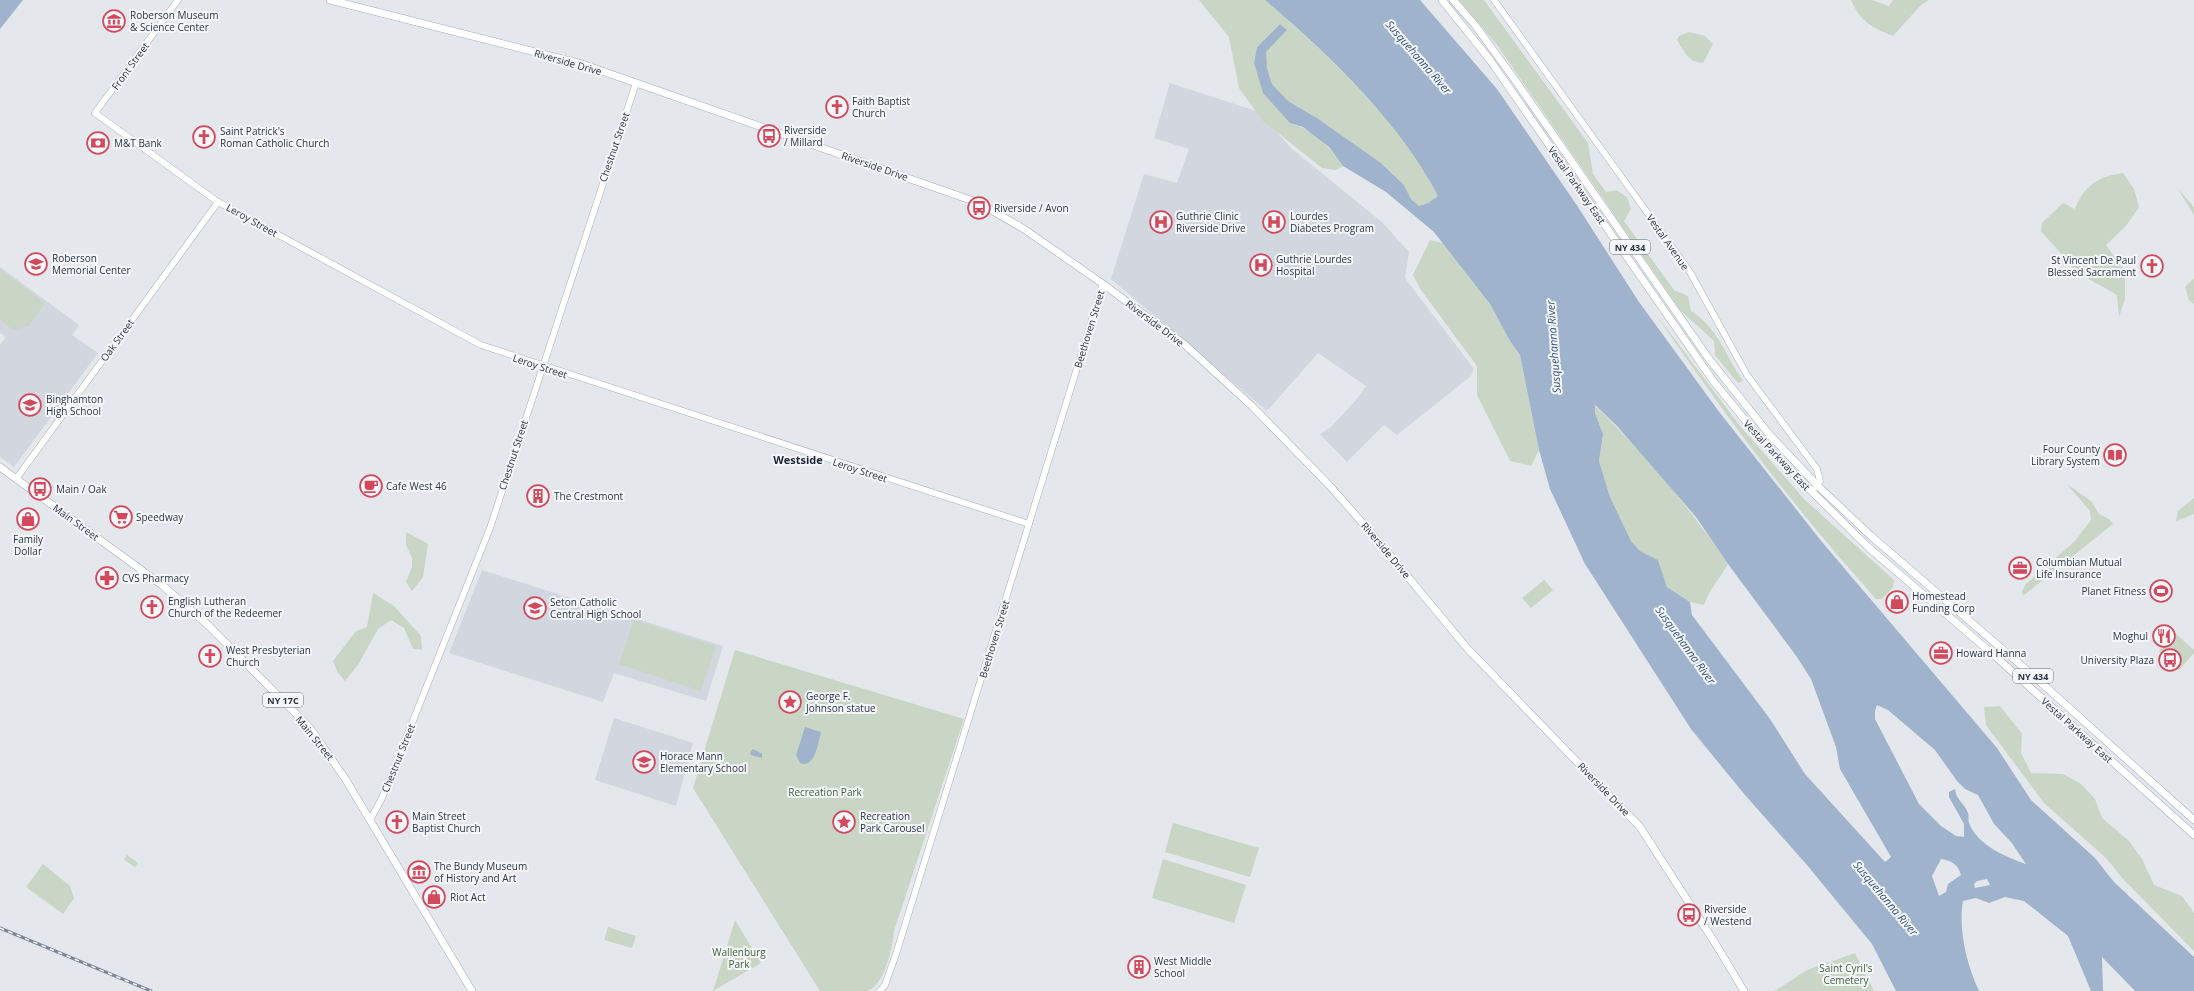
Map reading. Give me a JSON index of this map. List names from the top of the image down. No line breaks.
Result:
{"streets":{"main road":["Riverside Drive","Vestal Parkway East","NY 434","Main Street","NY 17C"],"street":["Front Street","Chestnut Street","Leroy Street","Vestal Avenue","Beethoven Street","Oak Street"]},"crossings":[["Riverside Drive","Chestnut Street"],["Riverside Drive","Beethoven Street"],["Front Street","Leroy Street"],["Chestnut Street","Leroy Street"],["Chestnut Street","Main Street"],["Vestal Parkway East","Vestal Avenue"],["Leroy Street","Beethoven Street"],["Leroy Street","Oak Street"],["Oak Street","Main Street"]],"districts":["Westside"],"water":["Susquehanna River"],"parks":["Recreation Park","Wallenburg Park","Saint Cyril's Cemetery"],"places":{"museum":["Roberson Museum & Science Center","The Bundy Museum of History and Art"],"church":["Faith Baptist Church","Saint Patrick's Roman Catholic Church","St Vincent De Paul Blessed Sacrament","English Lutheran Church of the Redeemer","West Presbyterian Church","Main Street Baptist Church"],"bus stop":["Riverside / Millard","Riverside / Avon","Main / Oak","University Plaza","Riverside / Westend"],"bank":["M&T Bank"],"hospital":["Guthrie Clinic Riverside Drive","Lourdes Diabetes Program","Guthrie Lourdes Hospital"],"school or university":["Roberson Memorial Center","Binghamton High School","Seton Catholic Central High School","Horace Mann Elementary School"],"library":["Four County Library System"],"cafe":["Cafe West 46"],"building":["The Crestmont","West Middle School"],"supermarket":["Speedway"],"shop":["Family Dollar","Homestead Funding Corp","Riot Act"],"office":["Columbian Mutual Life Insurance","Howard Hanna"],"pharmacy":["CVS Pharmacy"],"sports":["Planet Fitness"],"restaurant":["Moghul"],"place":["George F. Johnson statue","Recreation Park Carousel"]}}
